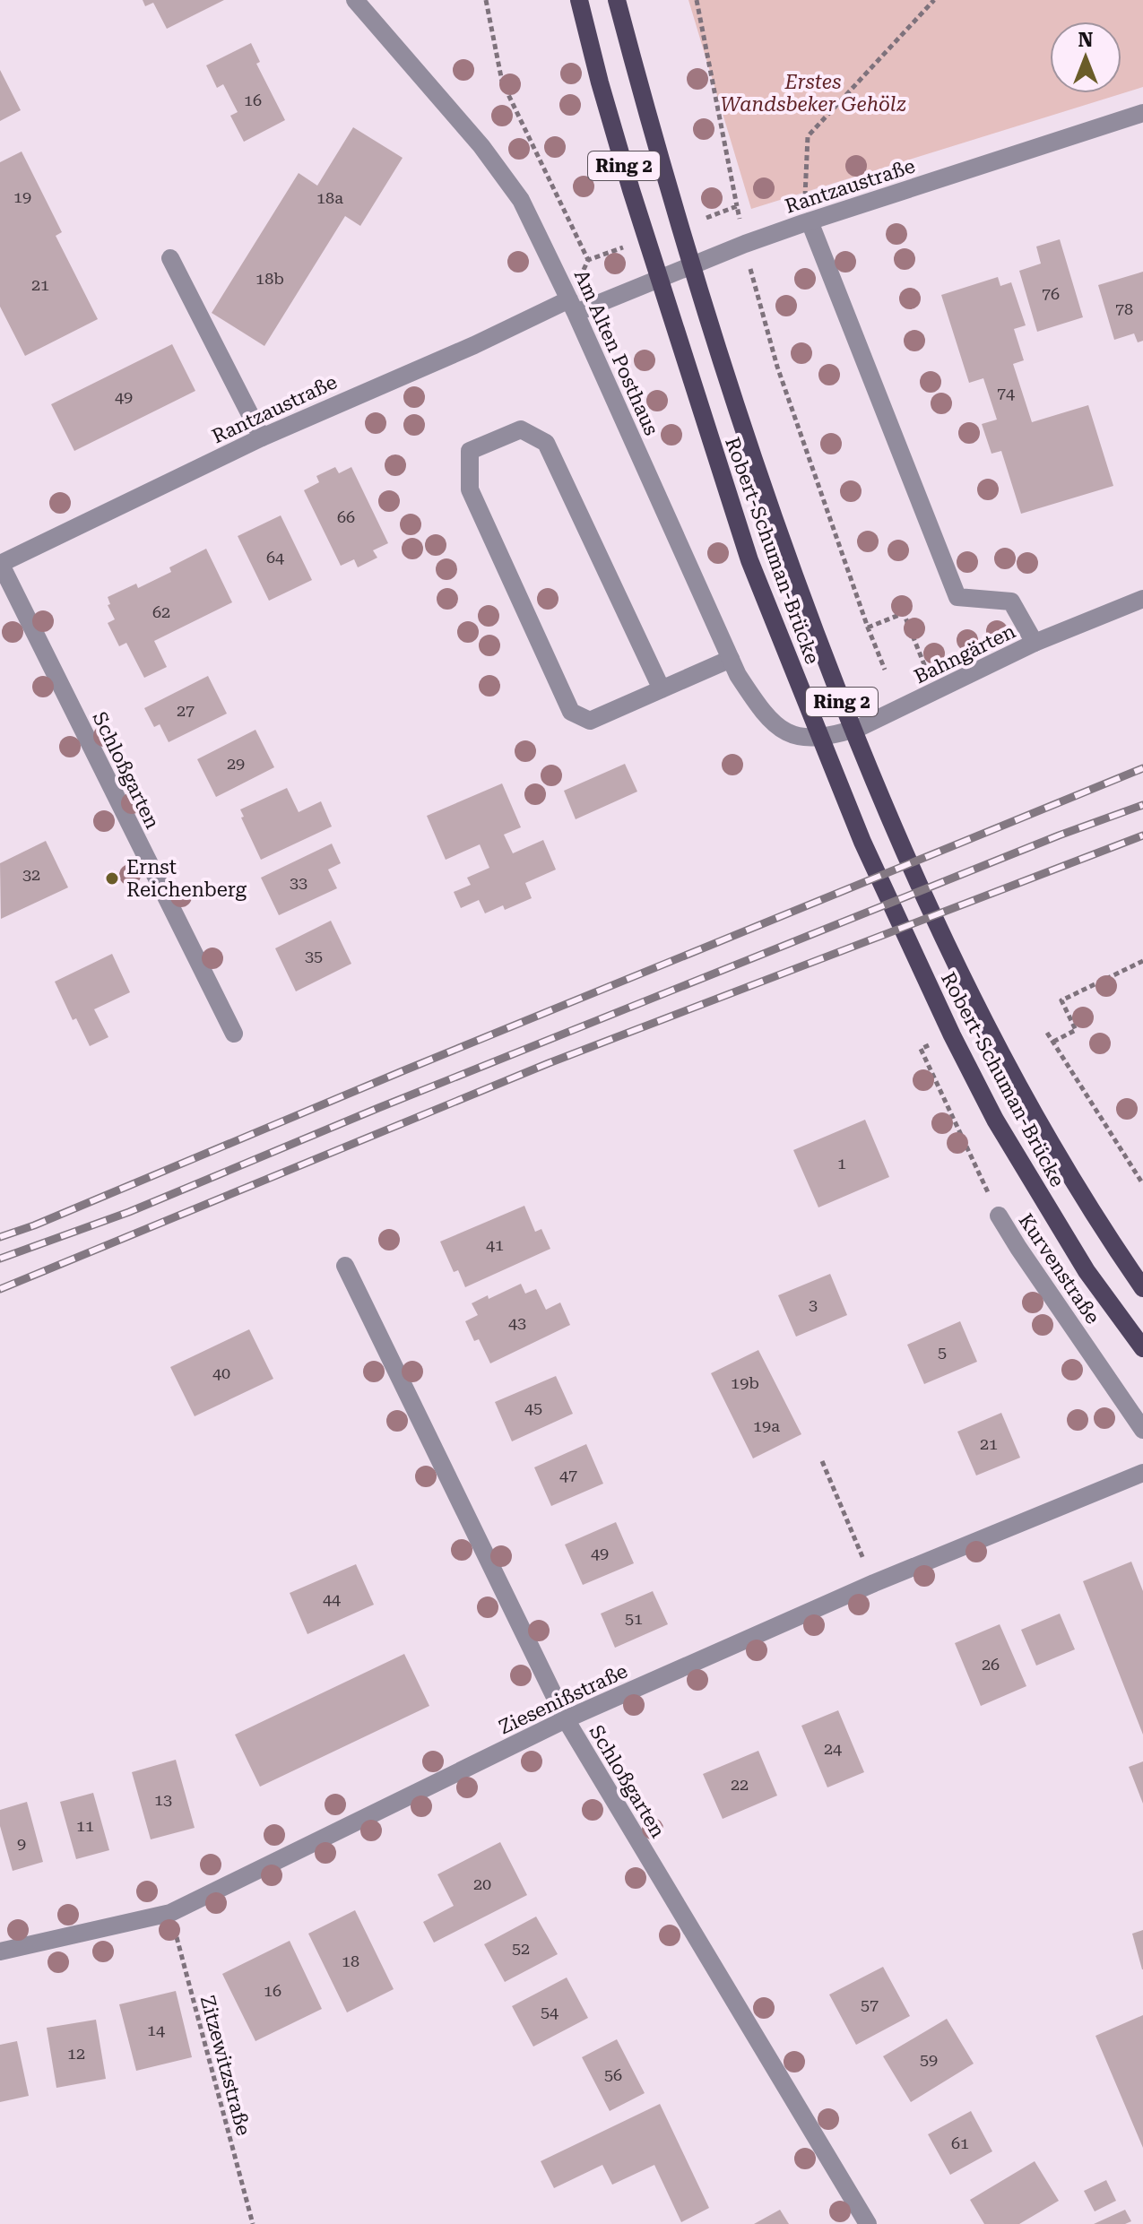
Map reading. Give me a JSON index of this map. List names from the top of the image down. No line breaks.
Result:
{"streets":{"main road":["Ring 2","Robert-Schuman-Brücke"],"street":["Rantzaustraße","Am Alten Posthaus","Bahngärten","Schloßgarten","Kurvenstraße","Ziesenißstraße"],"path":["Zitzewitzstraße"]},"crossings":[["Rantzaustraße","Am Alten Posthaus"],["Rantzaustraße","Schloßgarten"],["Am Alten Posthaus","Bahngärten"],["Schloßgarten","Ziesenißstraße"],["Ziesenißstraße","Zitzewitzstraße"]],"parks":["Erstes Wandsbeker Gehölz"],"places":["Ernst Reichenberg"],"house_numbers":["16","19","18a","18b","21","76","78","74","49","66","64","62","27","29","32","33","35","1","41","3","43","5","40","19b","45","19a","21","47","49","44","51","26","24","22","13","11","9","20","52","18","16","57","54","14","12","59","56","61"],"north":"top"}
